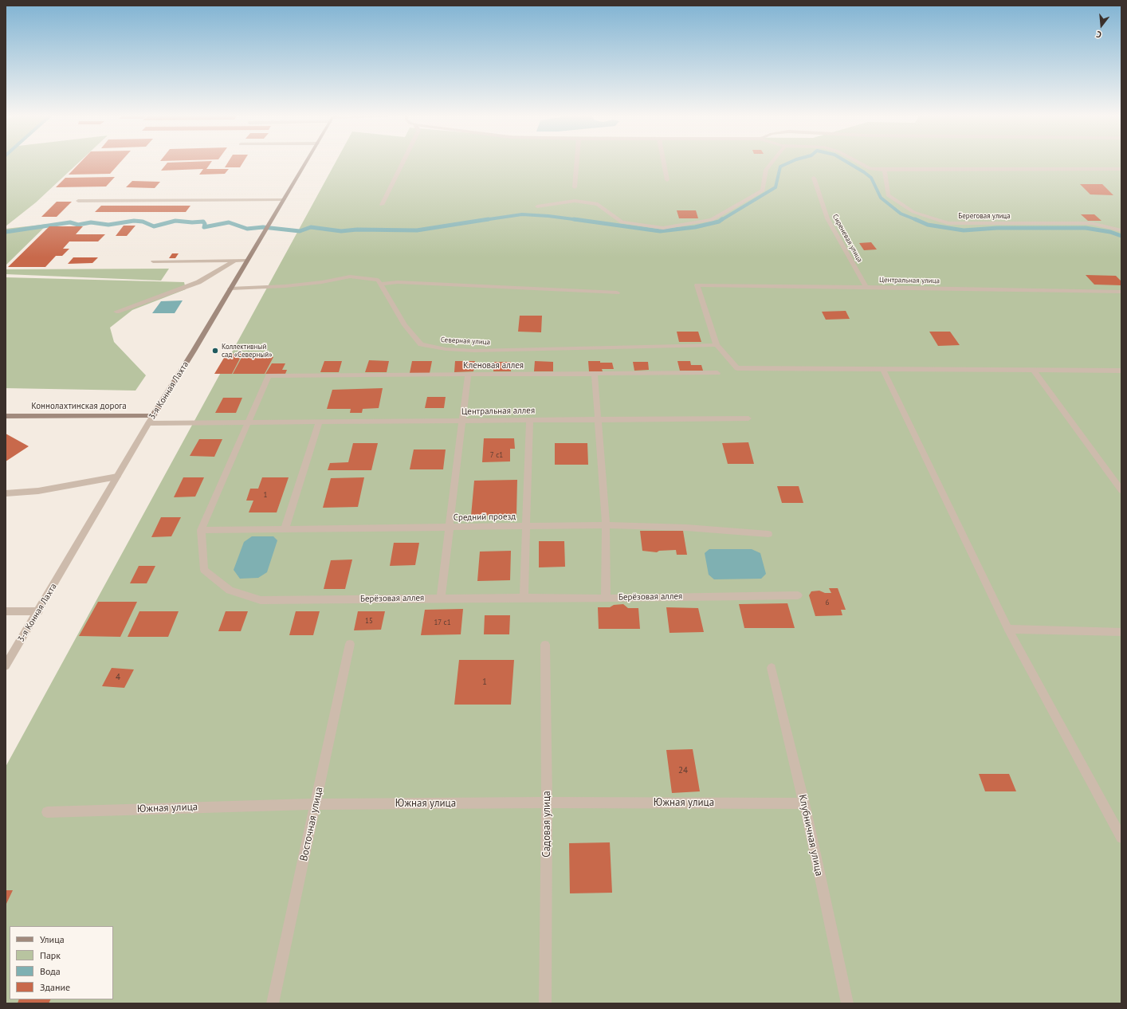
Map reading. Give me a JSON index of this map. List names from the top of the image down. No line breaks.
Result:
{"streets":{"main road":["3-я Конная Лахта","Коннолахтинская дорога"],"street":["Береговая улица","Сиреневая улица","Центральная улица","Северная улица","Кленовая аллея","Центральная аллея","Средний проезд","Берёзовая аллея","Южная улица","Восточная улица","Садовая улица","Клубничная улица"]},"crossings":[["Сиреневая улица","Центральная улица"],["Центральная улица","Северная улица"],["Кленовая аллея","Берёзовая аллея"],["3-я Конная Лахта","Коннолахтинская дорога"],["3-я Конная Лахта","Центральная аллея"],["Коннолахтинская дорога","Центральная аллея"],["Центральная аллея","Берёзовая аллея"],["Средний проезд","Берёзовая аллея"],["Южная улица","Восточная улица"],["Южная улица","Садовая улица"],["Южная улица","Клубничная улица"]],"places":["Коллективный сад «Северный»"],"house_numbers":["7 с1","1","6","15","17 с1","4","1","24"],"legend":["Улица","Парк","Вода","Здание"],"north":"bottom"}
